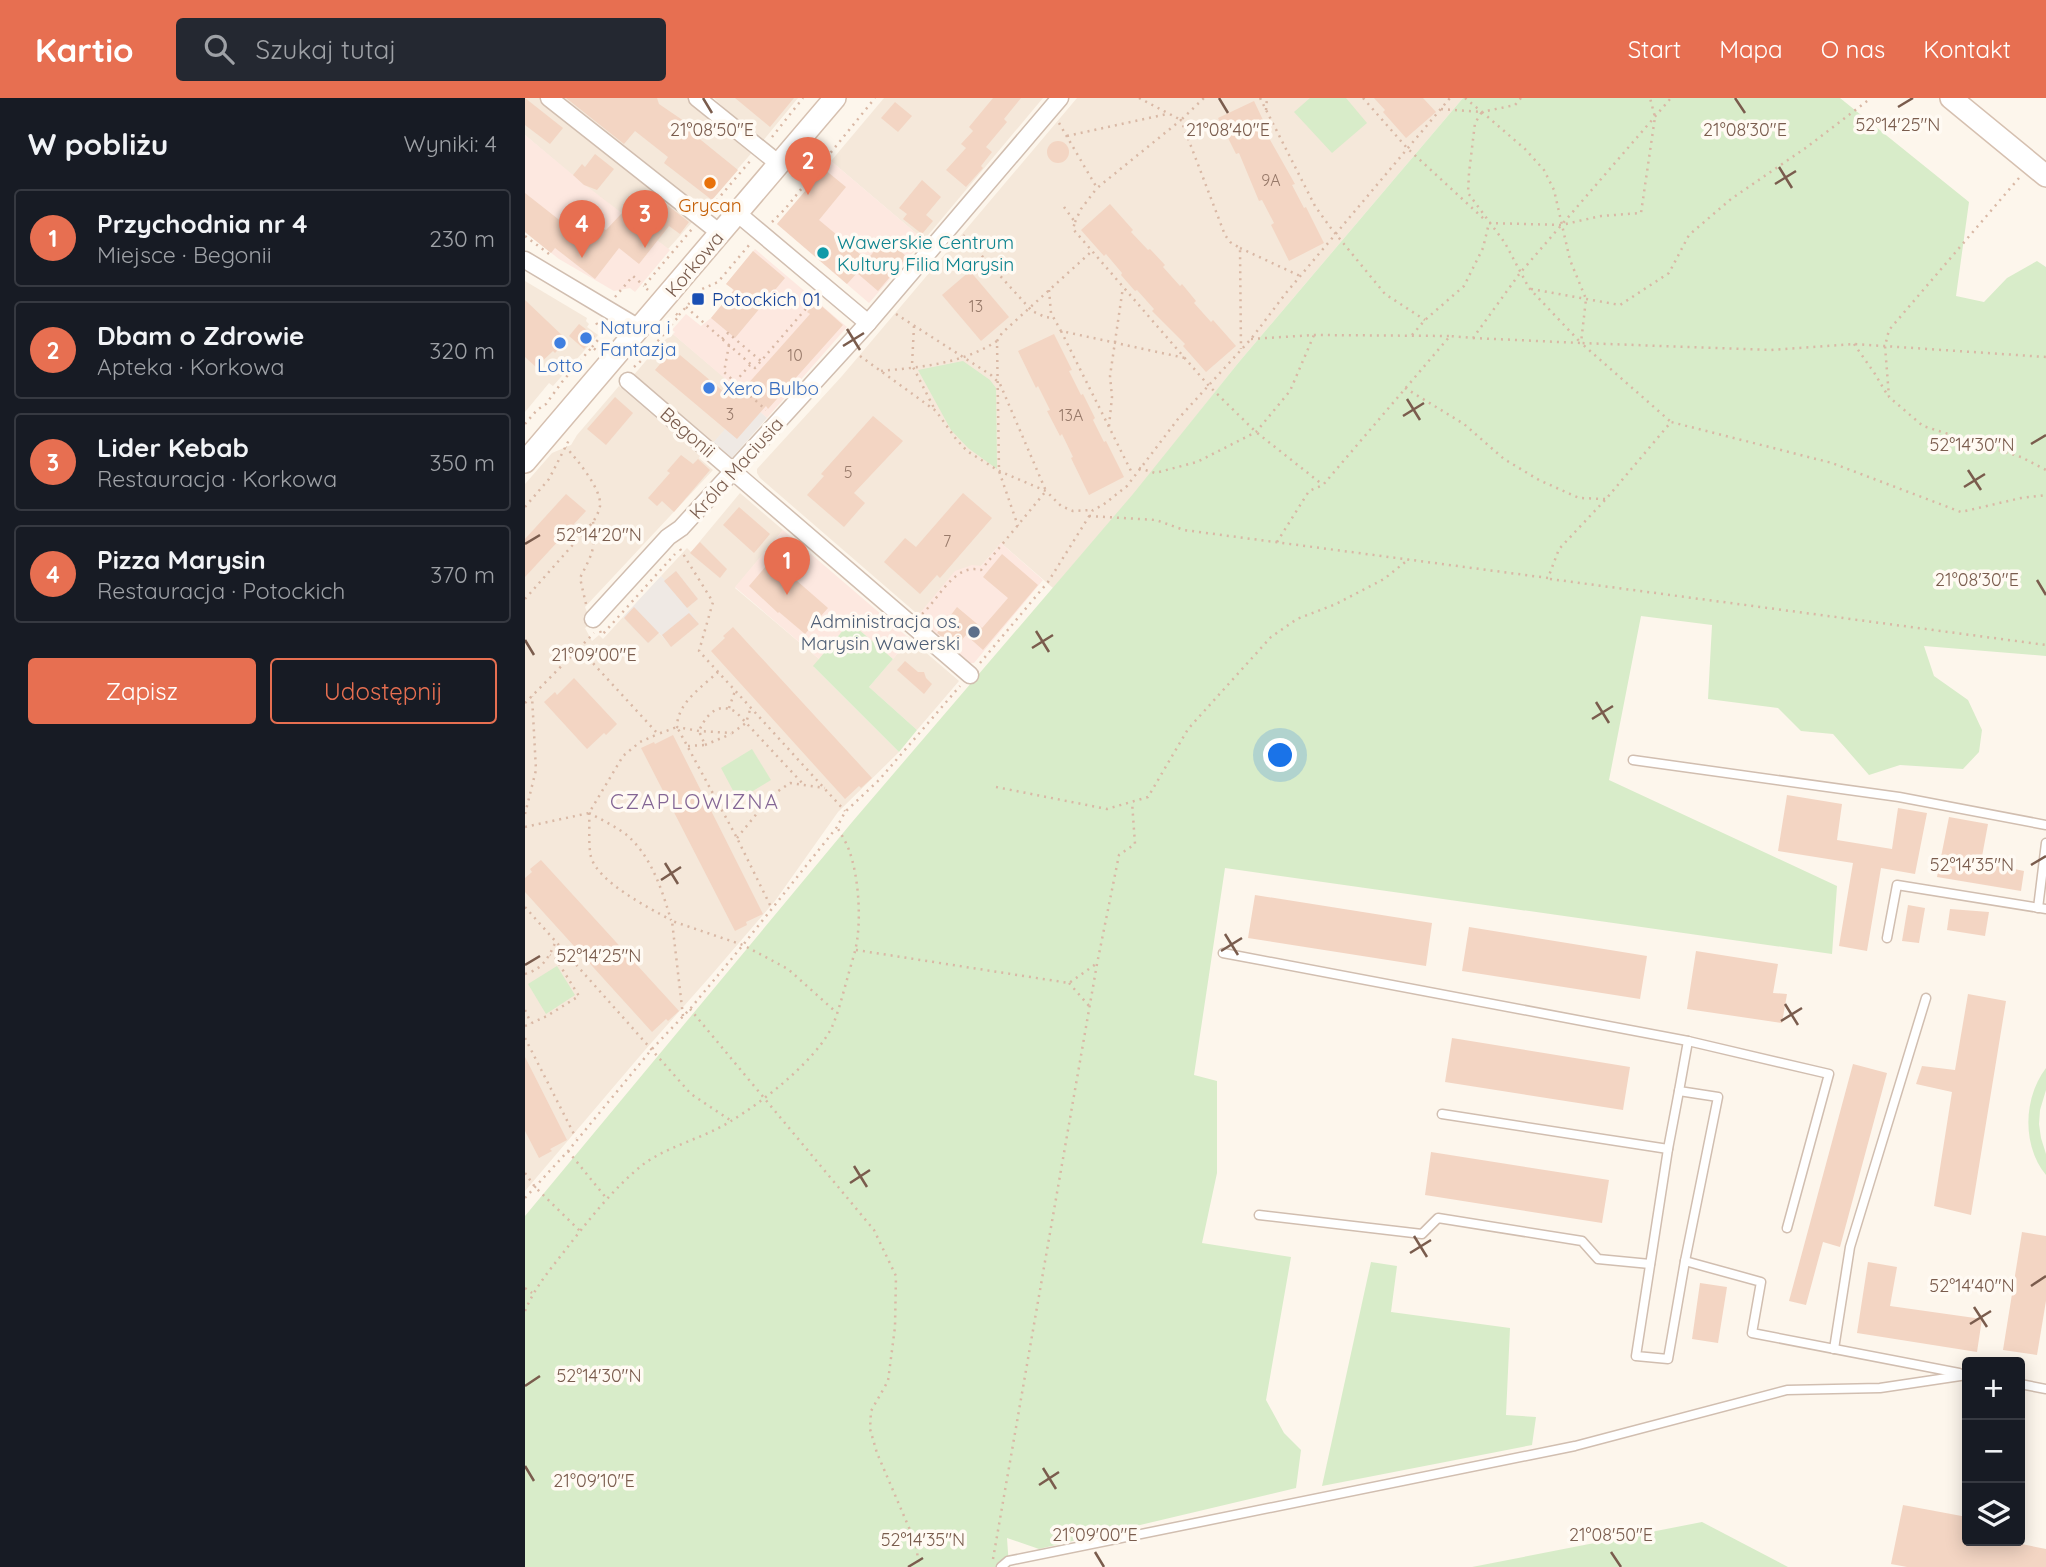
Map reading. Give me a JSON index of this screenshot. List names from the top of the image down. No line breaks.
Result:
{"streets":{"street":["Korkowa","Begonii","Króla Maciusia"]},"crossings":[["Begonii","Króla Maciusia"]],"districts":["CZAPLOWIZNA"],"places":{"other":["Grycan","Wawerskie Centrum Kultury Filia Marysin","Natura i Fantazja","Lotto","Xero Bulbo","Administracja os. Marysin Wawerski"],"transit":["Potockich 01"]},"house_numbers":["9A","13","10","3","13A","5","7"],"page":{"header":"Kartio","search":"Szukaj tutaj","nav":["Start","Mapa","O nas","Kontakt"],"heading":["W pobliżu","Wyniki: 4"],"pins":["2","3","4","1"],"list":[{"mark":"1","name":"Przychodnia nr 4","note":"Miejsce · Begonii","value":"230 m"},{"mark":"2","name":"Dbam o Zdrowie","note":"Apteka · Korkowa","value":"320 m"},{"mark":"3","name":"Lider Kebab","note":"Restauracja · Korkowa","value":"350 m"},{"mark":"4","name":"Pizza Marysin","note":"Restauracja · Potockich","value":"370 m"}],"buttons":["Zapisz","Udostępnij"],"map_buttons":["+","−"]},"coordinates":["52°14'25\"N","21°08'50\"E","21°08'40\"E","21°08'30\"E","52°14'30\"N","52°14'20\"N","21°09'00\"E","52°14'35\"N","52°14'40\"N","21°09'10\"E"]}
